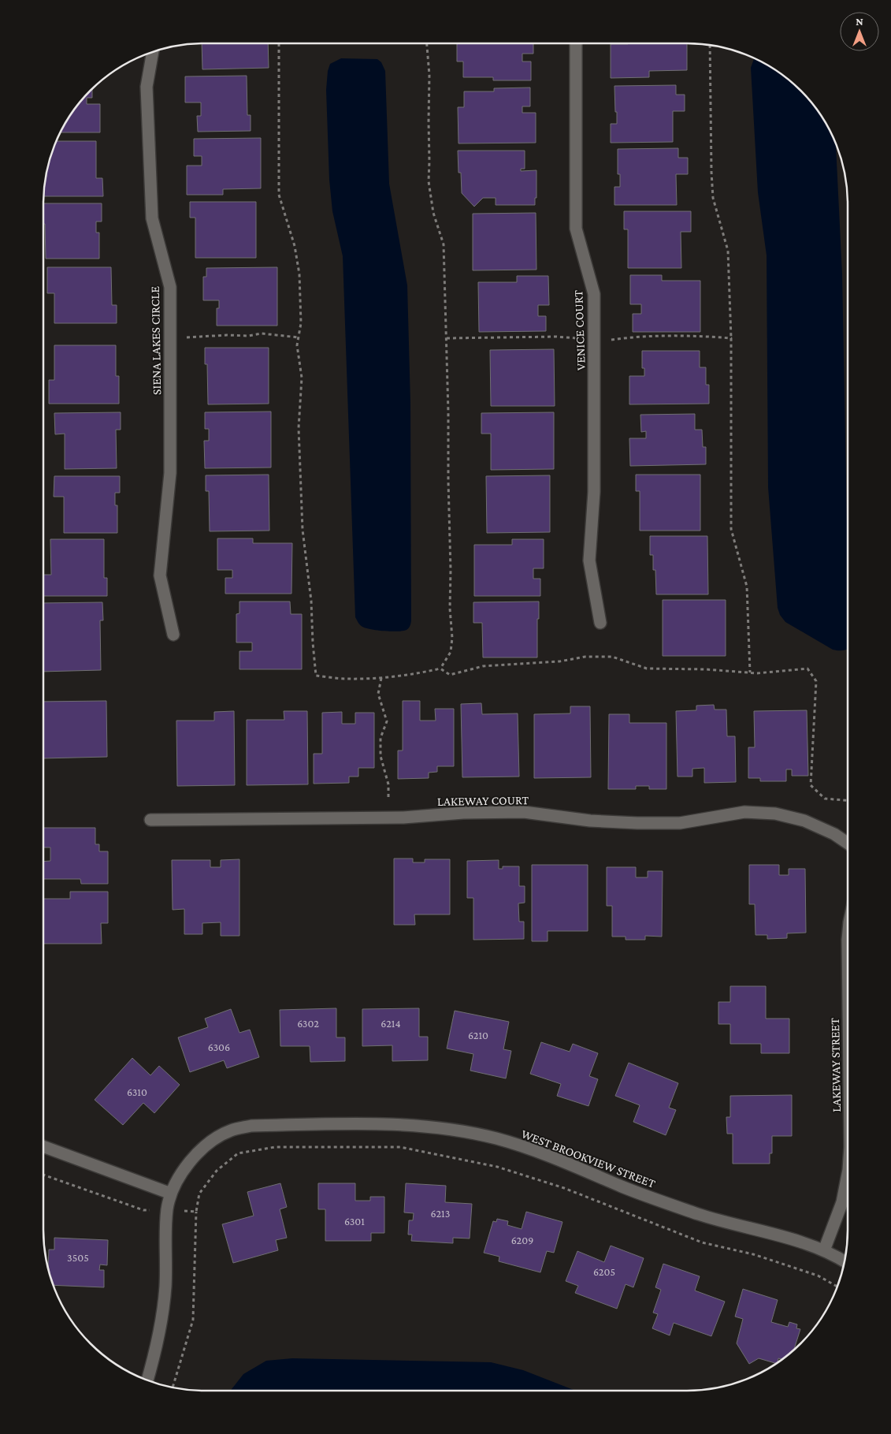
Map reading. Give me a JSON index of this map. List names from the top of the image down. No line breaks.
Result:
{"streets":{"street":["VENICE COURT","SIENA LAKES CIRCLE","LAKEWAY COURT","LAKEWAY STREET","WEST BROOKVIEW STREET"]},"crossings":[["LAKEWAY STREET","WEST BROOKVIEW STREET"]],"house_numbers":["6302","6214","6210","6306","6310","6213","6301","6209","3505","6205"],"north":"top"}
